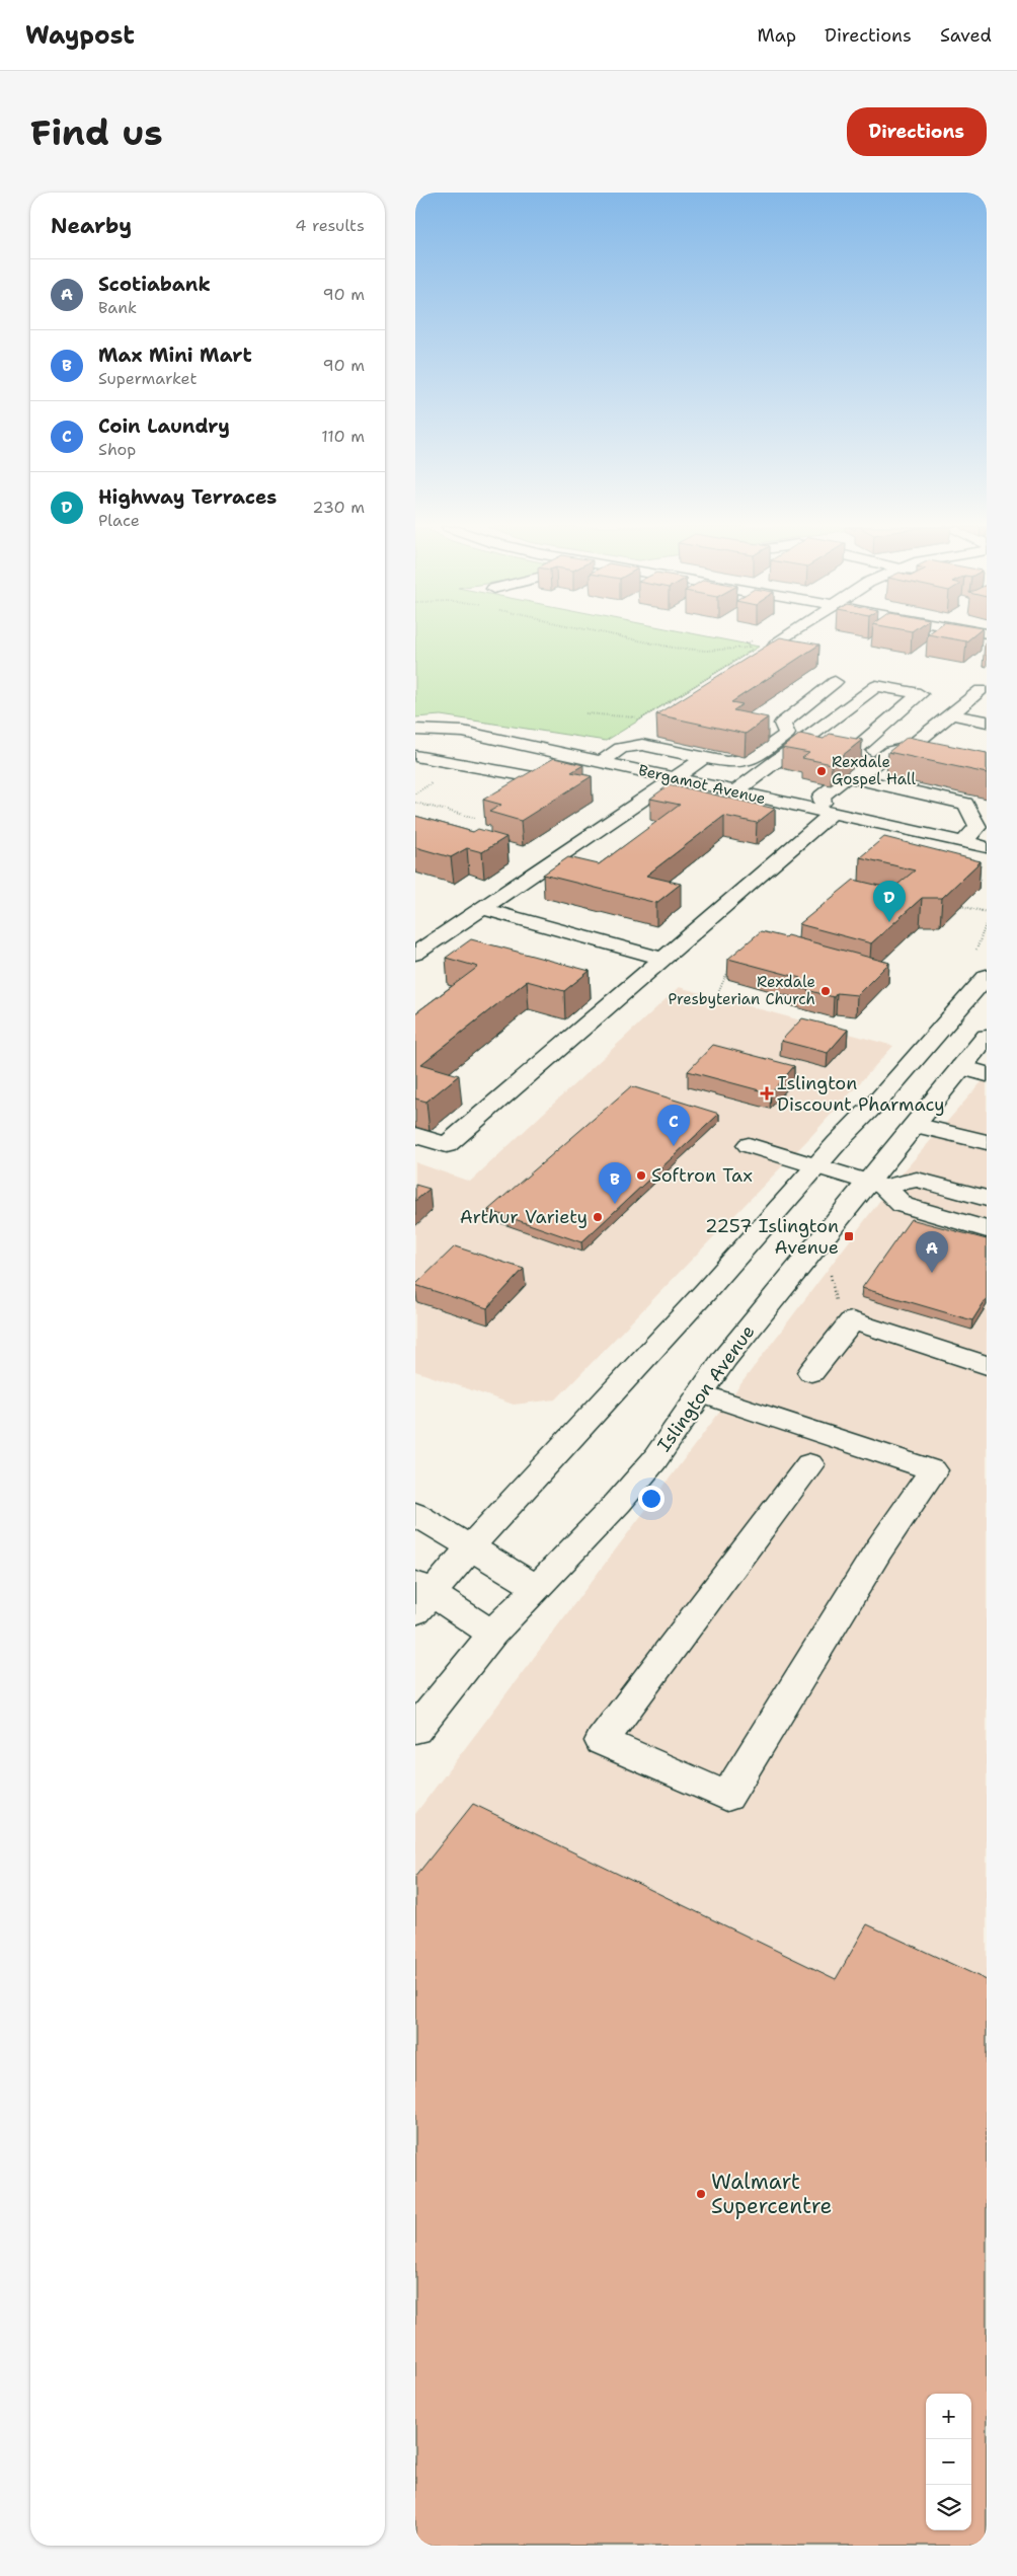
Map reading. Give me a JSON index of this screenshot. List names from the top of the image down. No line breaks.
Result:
{"streets":{"street":["Bergamot Avenue","Islington Avenue"]},"places":{"other":["Rexdale Gospel Hall","Rexdale Presbyterian Church","Softron Tax","Arthur Variety","Walmart Supercentre"],"health":["Islington Discount Pharmacy"],"transit":["2257 Islington Avenue"]},"page":{"header":"Waypost","nav":["Map","Directions","Saved"],"buttons":"Directions","title":"Find us","heading":["Nearby","4 results"],"list":[{"mark":"A","name":"Scotiabank","note":"Bank","value":"90 m"},{"mark":"B","name":"Max Mini Mart","note":"Supermarket","value":"90 m"},{"mark":"C","name":"Coin Laundry","note":"Shop","value":"110 m"},{"mark":"D","name":"Highway Terraces","note":"Place","value":"230 m"}],"pins":["D","C","B","A"],"map_buttons":["+","−"]}}
